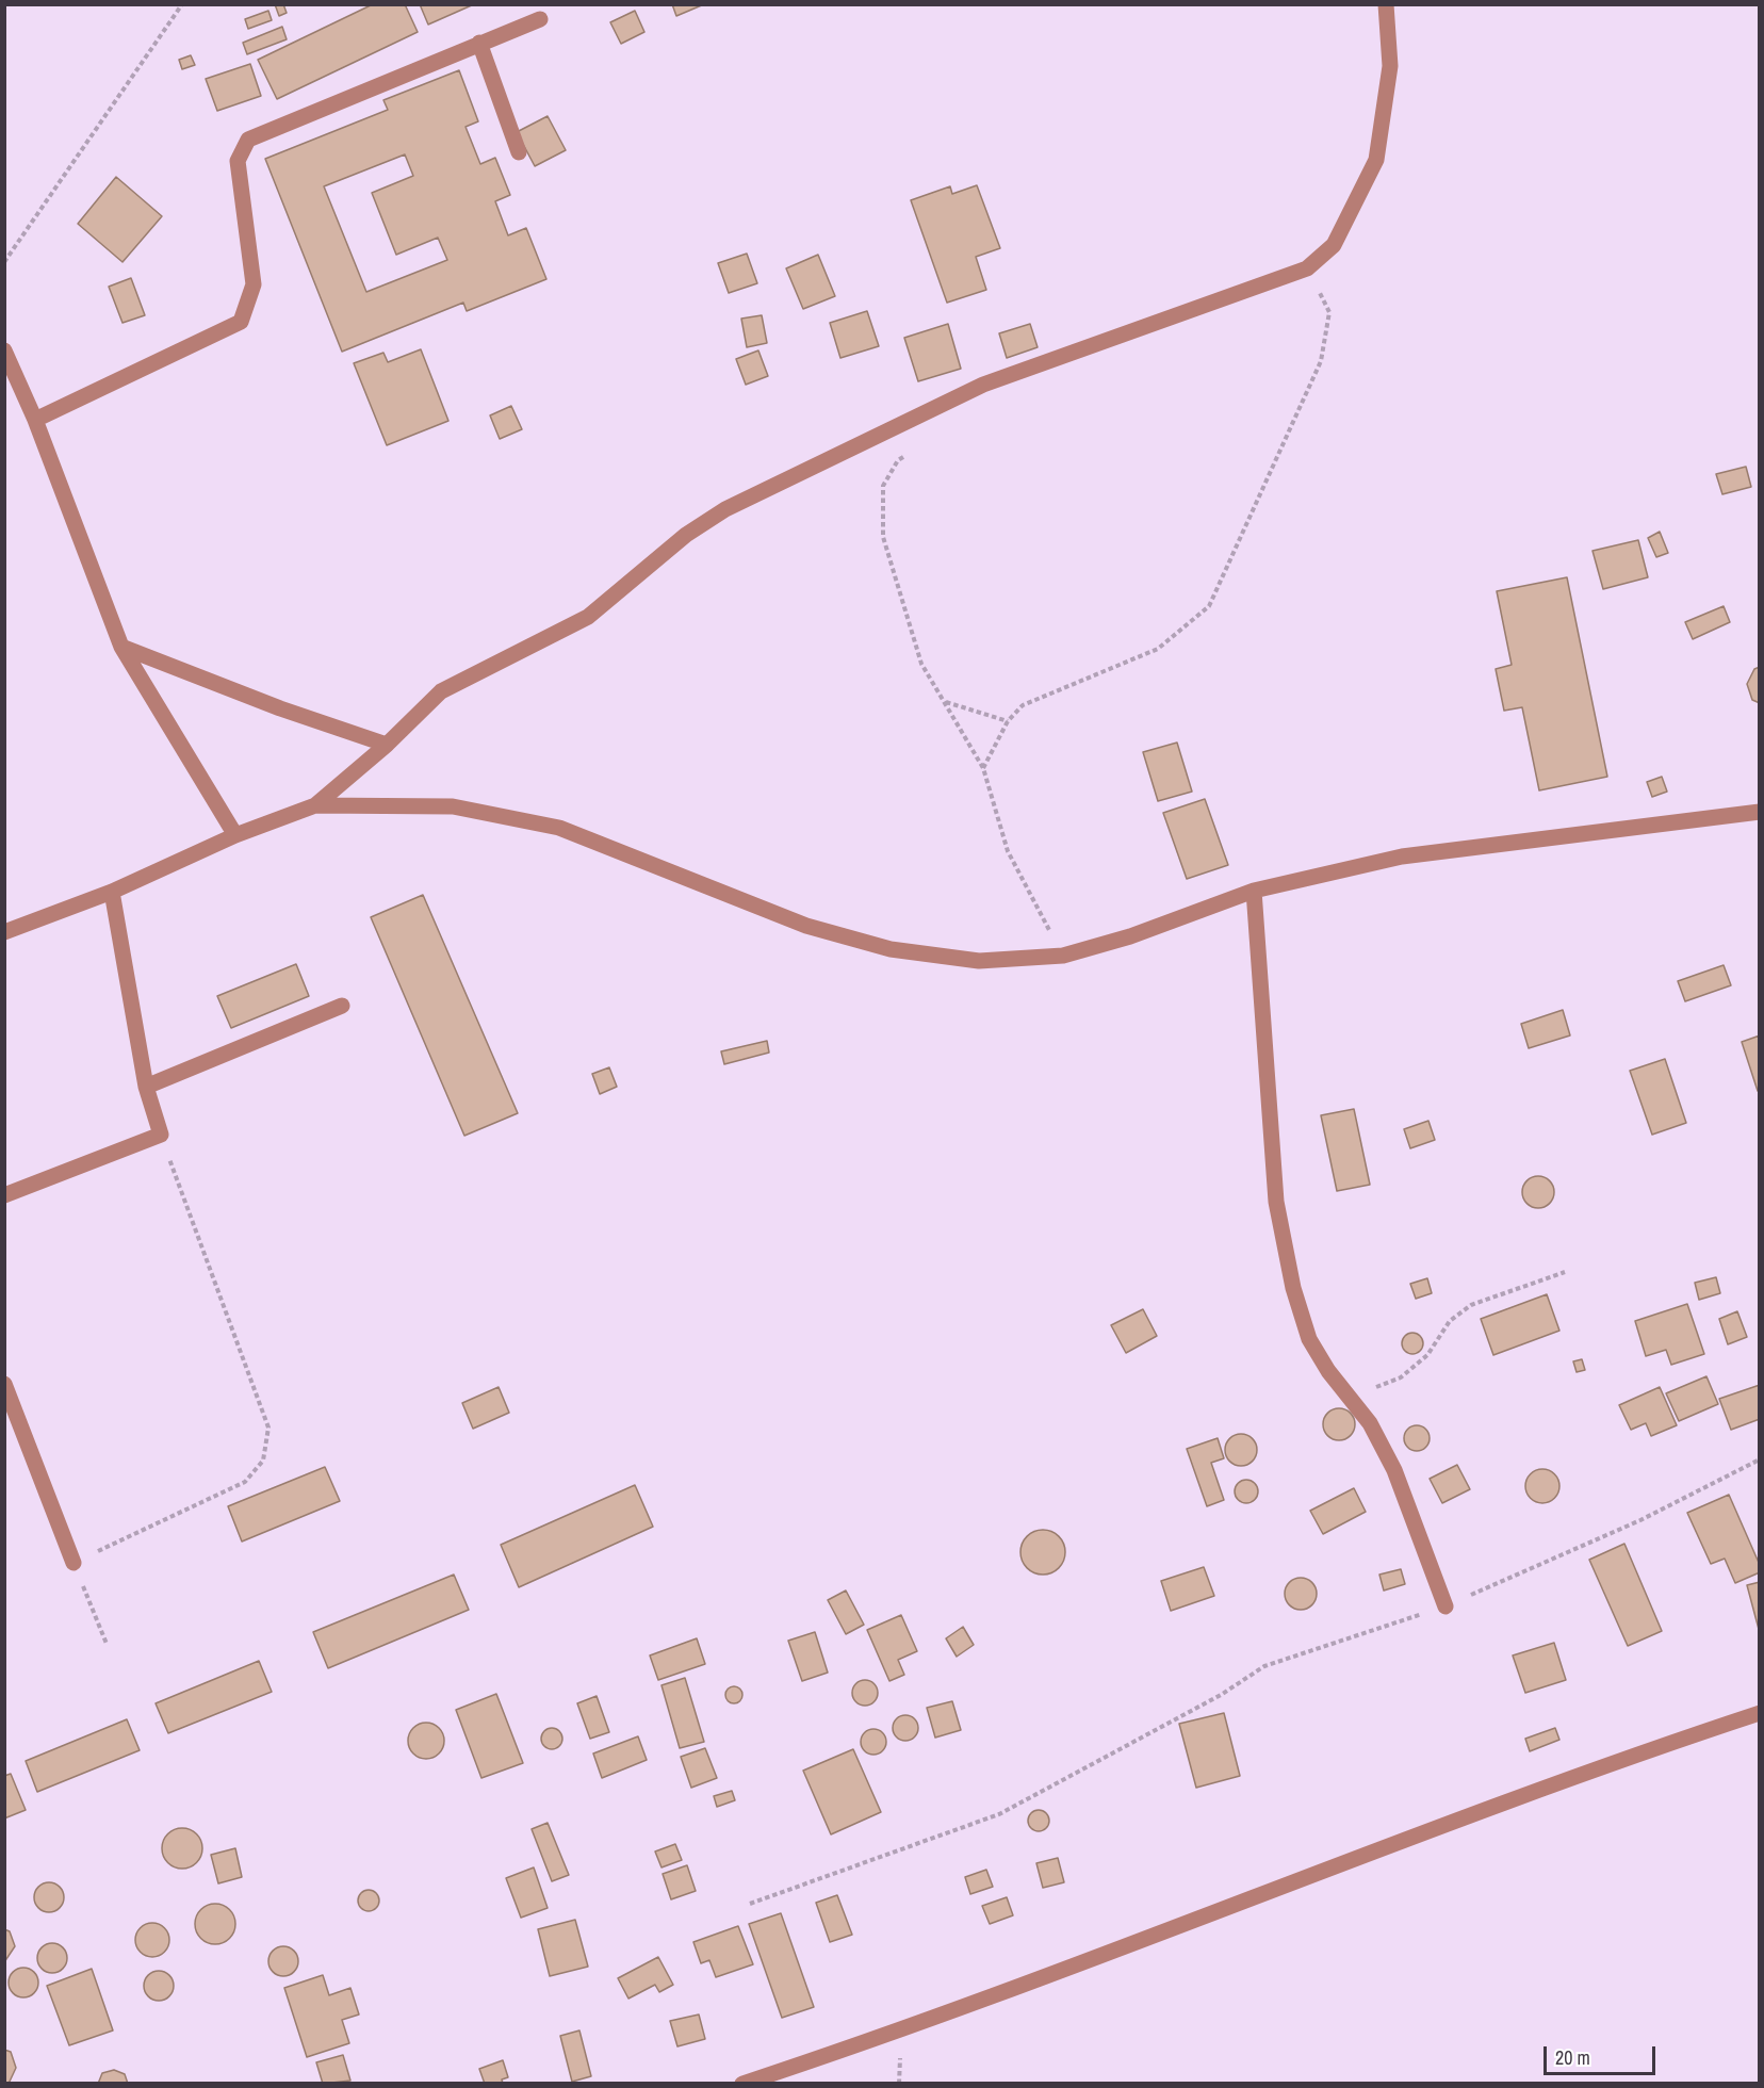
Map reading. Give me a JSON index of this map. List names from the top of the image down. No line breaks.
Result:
{"scale_bar":"20 m"}
